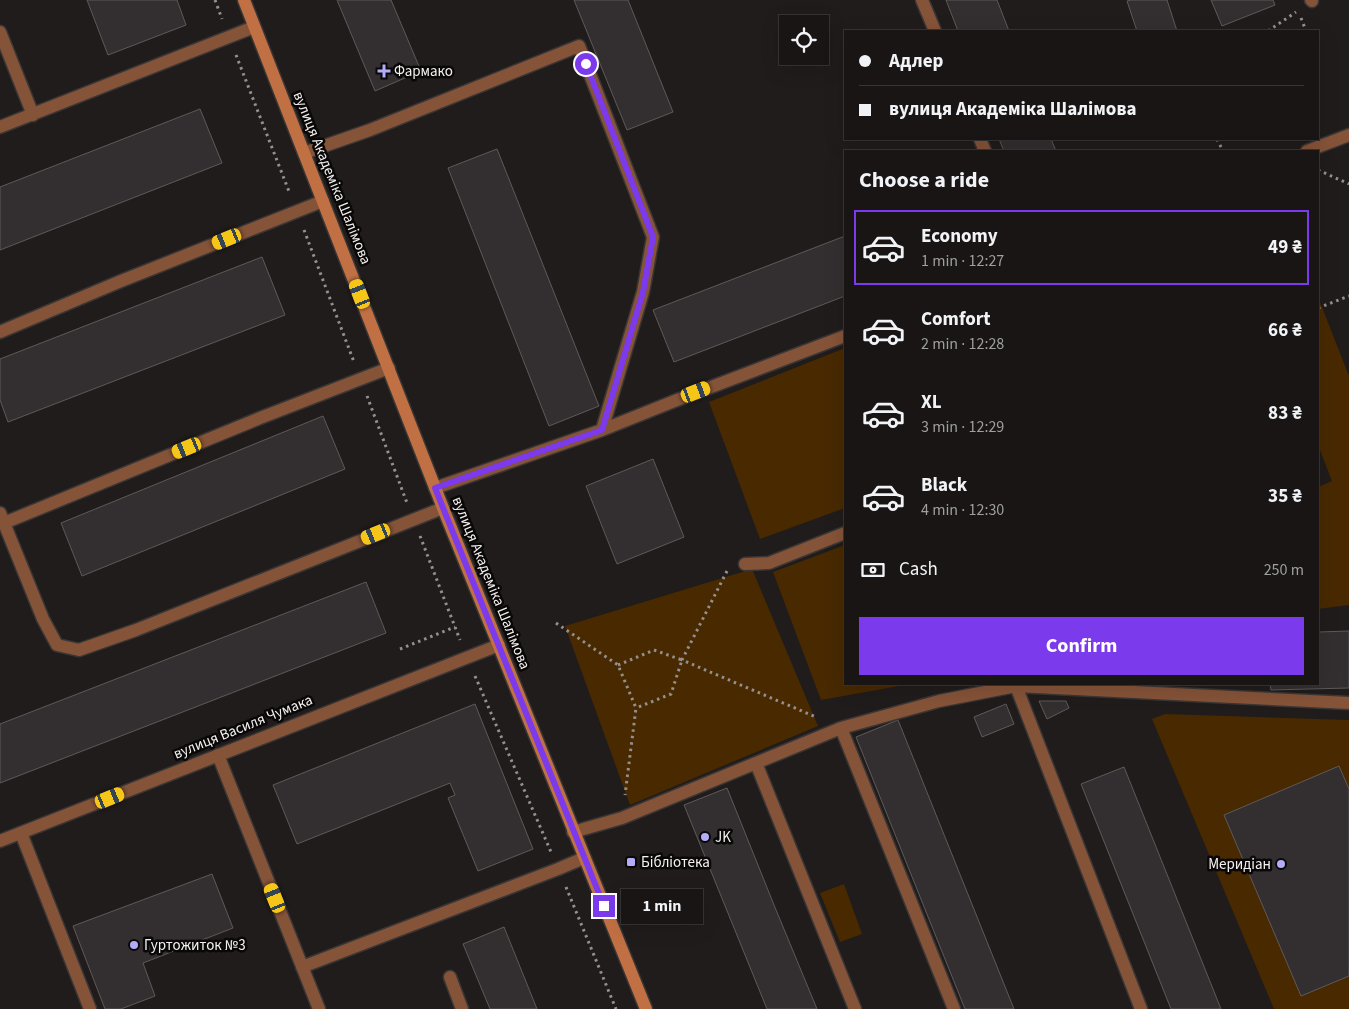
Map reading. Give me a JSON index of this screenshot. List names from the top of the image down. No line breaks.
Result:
{"streets":{"street":["вулиця Академіка Шалімова","вулиця Василя Чумака"]},"crossings":[["вулиця Академіка Шалімова","вулиця Василя Чумака"]],"places":{"health":["Фармако"],"other":["JK","Меридіан","Гуртожиток №3"],"transit":["Бібліотека"]},"page":{"banner":["Адлер","вулиця Академіка Шалімова"],"heading":"Choose a ride","list":[{"name":"Economy","note":"1 min · 12:27","value":"49 ₴"},{"name":"Comfort","note":"2 min · 12:28","value":"66 ₴"},{"name":"XL","note":"3 min · 12:29","value":"83 ₴"},{"name":"Black","note":"4 min · 12:30","value":"35 ₴"}],"pay":["Cash","250 m"],"buttons":"Confirm","bubble":"1 min"}}
